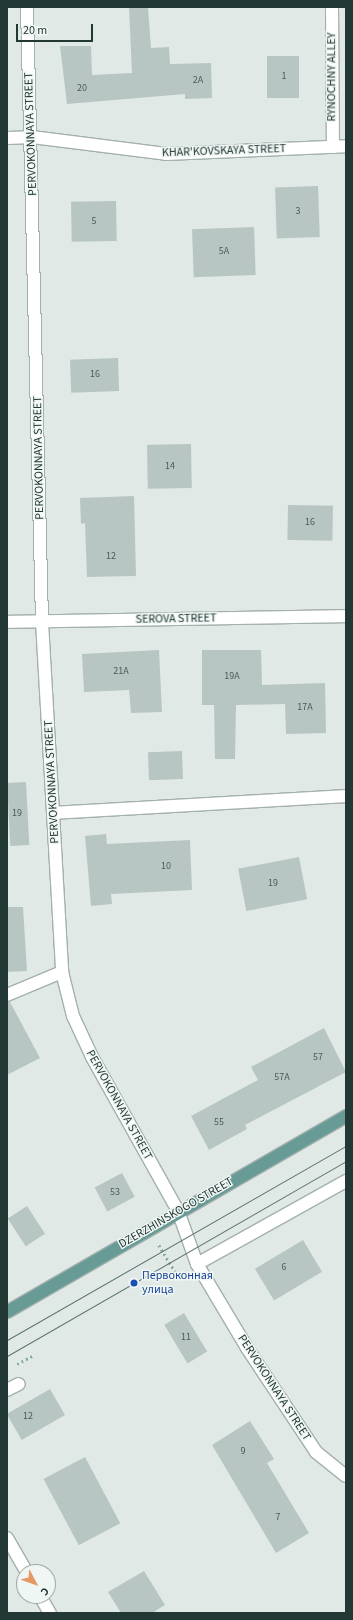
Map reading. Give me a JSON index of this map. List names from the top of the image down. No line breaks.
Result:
{"streets":{"main road":["DZERZHINSKOGO STREET"],"street":["RYNOCHNY ALLEY","PERVOKONNAYA STREET","KHAR'KOVSKAYA STREET","SEROVA STREET"]},"crossings":[["RYNOCHNY ALLEY","KHAR'KOVSKAYA STREET"],["PERVOKONNAYA STREET","KHAR'KOVSKAYA STREET"],["PERVOKONNAYA STREET","SEROVA STREET"],["PERVOKONNAYA STREET","DZERZHINSKOGO STREET"]],"places":["Первоконная улица"],"house_numbers":["1","2А","20","3","5","5А","16","14","16","12","21А","19А","17А","19","10","19","57","57А","55","53","6","11","12","9","7"],"scale_bar":"20 m","north":"bottom right"}
